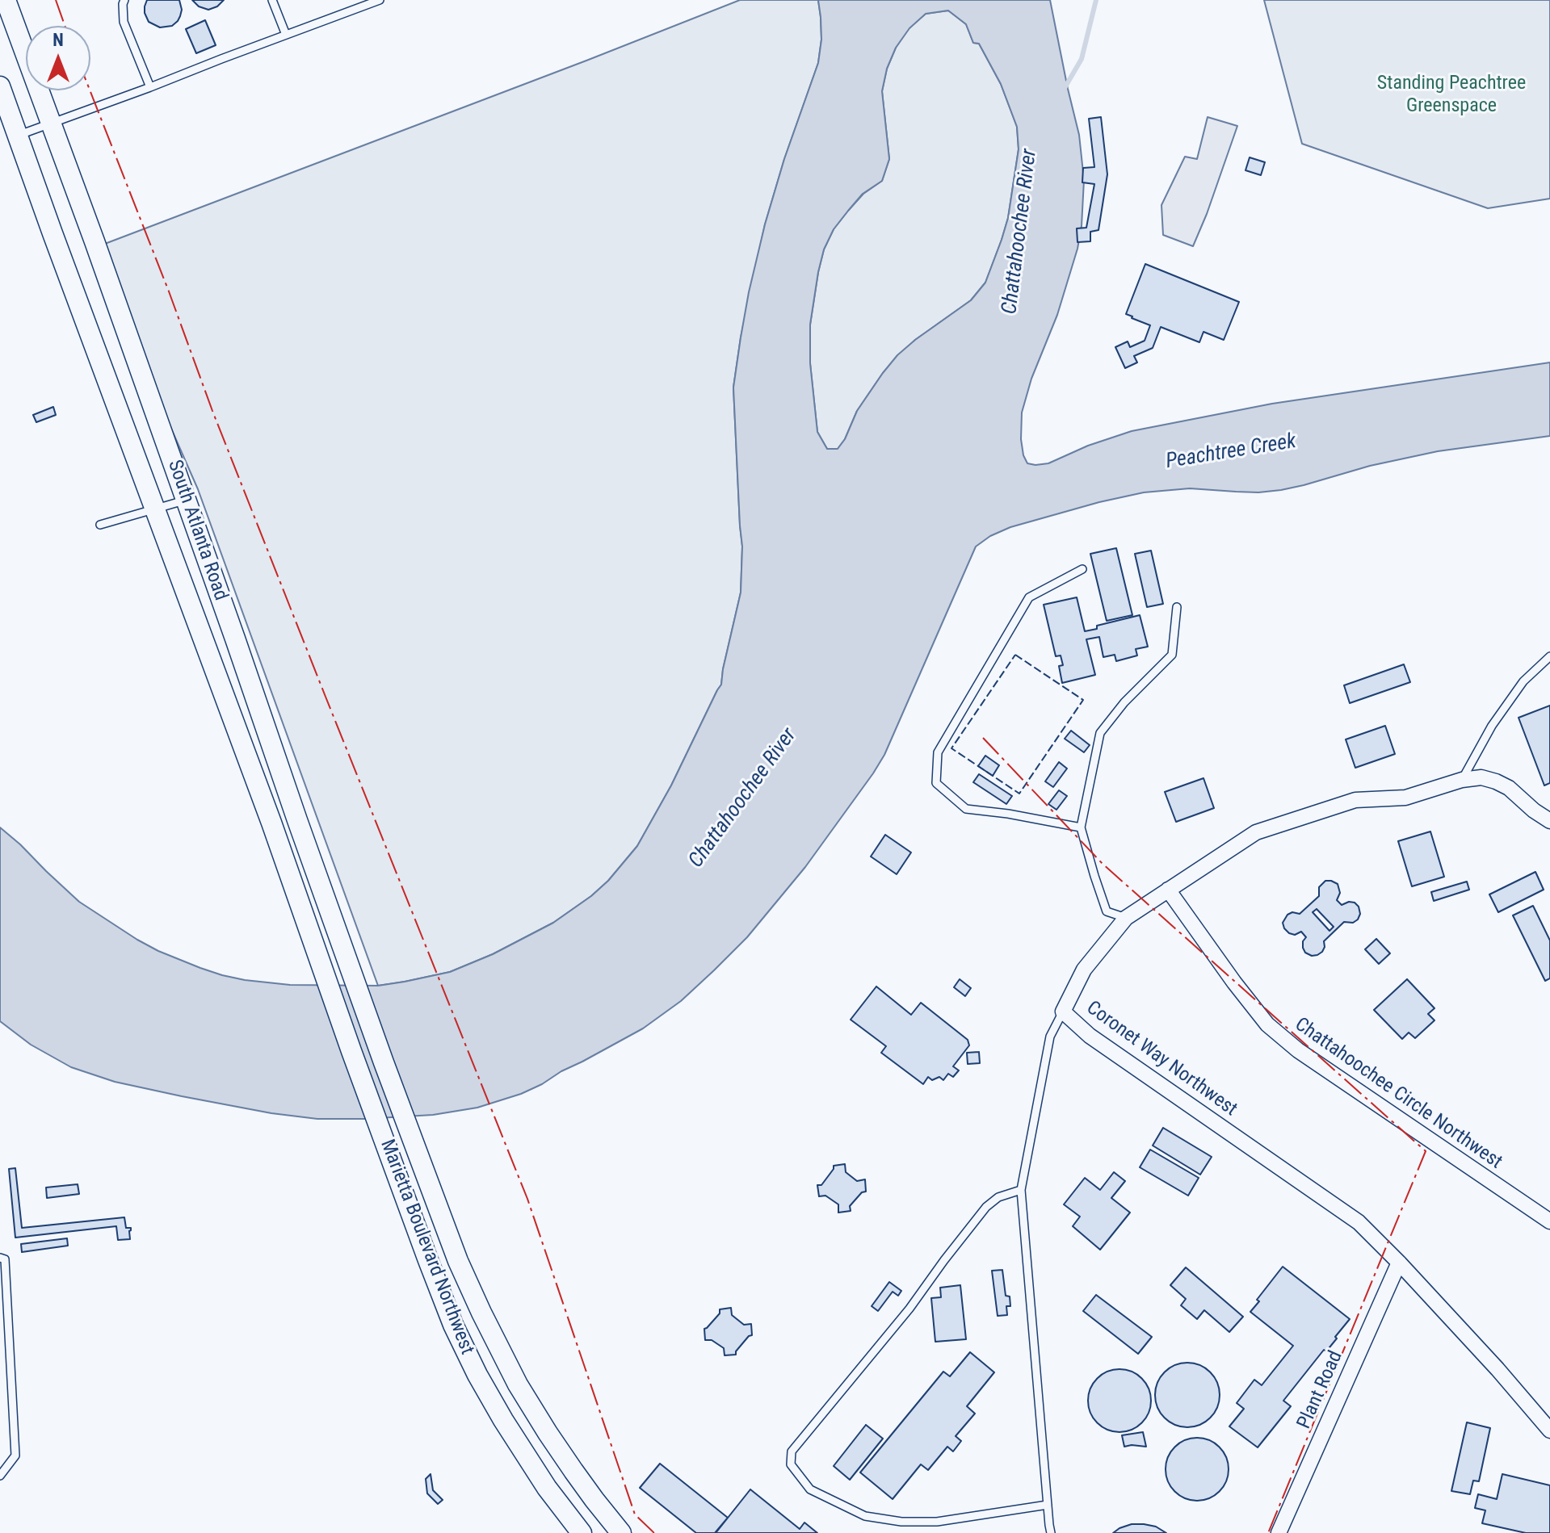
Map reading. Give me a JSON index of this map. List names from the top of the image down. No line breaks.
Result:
{"streets":{"main road":["South Atlanta Road","Marietta Boulevard Northwest"],"street":["Coronet Way Northwest","Chattahoochee Circle Northwest","Plant Road"]},"crossings":[["South Atlanta Road","Marietta Boulevard Northwest"],["Coronet Way Northwest","Chattahoochee Circle Northwest"],["Coronet Way Northwest","Plant Road"]],"water":["Chattahoochee River","Peachtree Creek"],"parks":["Standing Peachtree Greenspace"],"north":"top"}
